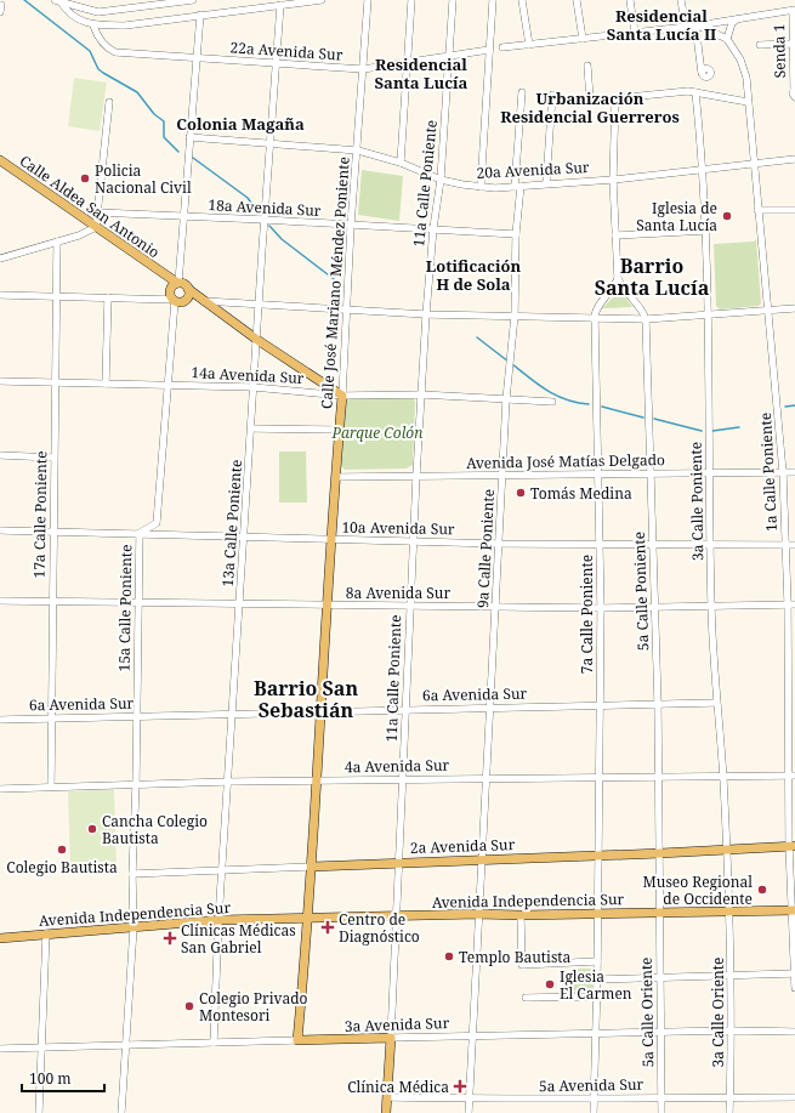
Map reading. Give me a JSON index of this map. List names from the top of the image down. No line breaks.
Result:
{"streets":{"main road":["Calle Aldea San Antonio","Calle José Mariano Méndez Poniente","2a Avenida Sur","Avenida Independencia Sur","3a Avenida Sur"],"street":["22a Avenida Sur","Senda 1","20a Avenida Sur","11a Calle Poniente","18a Avenida Sur","14a Avenida Sur","Avenida José Matías Delgado","1a Calle Poniente","3a Calle Poniente","17a Calle Poniente","13a Calle Poniente","10a Avenida Sur","9a Calle Poniente","5a Calle Poniente","8a Avenida Sur","15a Calle Poniente","7a Calle Poniente","6a Avenida Sur","4a Avenida Sur","5a Calle Oriente","3a Calle Oriente","5a Avenida Sur"]},"crossings":[["22a Avenida Sur","11a Calle Poniente"],["22a Avenida Sur","Calle José Mariano Méndez Poniente"],["22a Avenida Sur","13a Calle Poniente"],["22a Avenida Sur","15a Calle Poniente"],["20a Avenida Sur","11a Calle Poniente"],["20a Avenida Sur","Calle José Mariano Méndez Poniente"],["20a Avenida Sur","1a Calle Poniente"],["20a Avenida Sur","3a Calle Poniente"],["20a Avenida Sur","13a Calle Poniente"],["20a Avenida Sur","9a Calle Poniente"],["20a Avenida Sur","15a Calle Poniente"],["11a Calle Poniente","18a Avenida Sur"],["11a Calle Poniente","14a Avenida Sur"],["11a Calle Poniente","Avenida José Matías Delgado"],["11a Calle Poniente","10a Avenida Sur"],["11a Calle Poniente","8a Avenida Sur"],["11a Calle Poniente","6a Avenida Sur"],["11a Calle Poniente","4a Avenida Sur"],["11a Calle Poniente","2a Avenida Sur"],["11a Calle Poniente","Avenida Independencia Sur"],["11a Calle Poniente","3a Avenida Sur"],["Calle Aldea San Antonio","15a Calle Poniente"],["18a Avenida Sur","Calle José Mariano Méndez Poniente"],["18a Avenida Sur","13a Calle Poniente"],["18a Avenida Sur","9a Calle Poniente"],["18a Avenida Sur","15a Calle Poniente"],["Calle José Mariano Méndez Poniente","14a Avenida Sur"],["Calle José Mariano Méndez Poniente","Avenida José Matías Delgado"],["Calle José Mariano Méndez Poniente","10a Avenida Sur"],["Calle José Mariano Méndez Poniente","8a Avenida Sur"],["Calle José Mariano Méndez Poniente","6a Avenida Sur"],["Calle José Mariano Méndez Poniente","4a Avenida Sur"],["Calle José Mariano Méndez Poniente","2a Avenida Sur"],["Calle José Mariano Méndez Poniente","Avenida Independencia Sur"],["Calle José Mariano Méndez Poniente","3a Avenida Sur"],["14a Avenida Sur","17a Calle Poniente"],["14a Avenida Sur","13a Calle Poniente"],["14a Avenida Sur","9a Calle Poniente"],["14a Avenida Sur","15a Calle Poniente"],["Avenida José Matías Delgado","1a Calle Poniente"],["Avenida José Matías Delgado","3a Calle Poniente"],["Avenida José Matías Delgado","9a Calle Poniente"],["Avenida José Matías Delgado","5a Calle Poniente"],["Avenida José Matías Delgado","7a Calle Poniente"],["1a Calle Poniente","10a Avenida Sur"],["1a Calle Poniente","8a Avenida Sur"],["1a Calle Poniente","4a Avenida Sur"],["1a Calle Poniente","2a Avenida Sur"],["1a Calle Poniente","Avenida Independencia Sur"],["3a Calle Poniente","10a Avenida Sur"],["3a Calle Poniente","8a Avenida Sur"],["3a Calle Poniente","6a Avenida Sur"],["3a Calle Poniente","4a Avenida Sur"],["3a Calle Poniente","2a Avenida Sur"],["3a Calle Poniente","Avenida Independencia Sur"],["3a Calle Poniente","3a Calle Oriente"],["17a Calle Poniente","10a Avenida Sur"],["17a Calle Poniente","8a Avenida Sur"],["17a Calle Poniente","6a Avenida Sur"],["17a Calle Poniente","4a Avenida Sur"],["13a Calle Poniente","10a Avenida Sur"],["13a Calle Poniente","8a Avenida Sur"],["13a Calle Poniente","6a Avenida Sur"],["13a Calle Poniente","4a Avenida Sur"],["13a Calle Poniente","2a Avenida Sur"],["13a Calle Poniente","Avenida Independencia Sur"],["13a Calle Poniente","3a Avenida Sur"],["10a Avenida Sur","9a Calle Poniente"],["10a Avenida Sur","5a Calle Poniente"],["10a Avenida Sur","15a Calle Poniente"],["10a Avenida Sur","7a Calle Poniente"],["9a Calle Poniente","8a Avenida Sur"],["9a Calle Poniente","6a Avenida Sur"],["9a Calle Poniente","4a Avenida Sur"],["9a Calle Poniente","2a Avenida Sur"],["9a Calle Poniente","Avenida Independencia Sur"],["9a Calle Poniente","3a Avenida Sur"],["9a Calle Poniente","5a Avenida Sur"],["5a Calle Poniente","8a Avenida Sur"],["5a Calle Poniente","6a Avenida Sur"],["5a Calle Poniente","4a Avenida Sur"],["5a Calle Poniente","2a Avenida Sur"],["5a Calle Poniente","Avenida Independencia Sur"],["5a Calle Poniente","5a Calle Oriente"],["8a Avenida Sur","15a Calle Poniente"],["8a Avenida Sur","7a Calle Poniente"],["15a Calle Poniente","6a Avenida Sur"],["15a Calle Poniente","4a Avenida Sur"],["15a Calle Poniente","2a Avenida Sur"],["15a Calle Poniente","Avenida Independencia Sur"],["15a Calle Poniente","3a Avenida Sur"],["7a Calle Poniente","6a Avenida Sur"],["7a Calle Poniente","4a Avenida Sur"],["7a Calle Poniente","2a Avenida Sur"],["7a Calle Poniente","Avenida Independencia Sur"],["7a Calle Poniente","3a Avenida Sur"],["7a Calle Poniente","5a Avenida Sur"],["Avenida Independencia Sur","5a Calle Oriente"],["Avenida Independencia Sur","3a Calle Oriente"],["5a Calle Oriente","3a Avenida Sur"],["5a Calle Oriente","5a Avenida Sur"],["3a Calle Oriente","3a Avenida Sur"],["3a Calle Oriente","5a Avenida Sur"]],"districts":["Residencial Santa Lucía II","Residencial Santa Lucía","Urbanización Residencial Guerreros","Colonia Magaña","Lotificación H de Sola","Barrio Santa Lucía","Barrio San Sebastián"],"parks":["Parque Colón"],"places":{"other":["Policia Nacional Civil","Iglesia de Santa Lucía","Tomás Medina","Cancha Colegio Bautista","Colegio Bautista","Museo Regional de Occidente","Templo Bautista","Iglesia El Carmen","Colegio Privado Montesori"],"health":["Centro de Diagnóstico","Clínicas Médicas San Gabriel","Clínica Médica"]},"scale_bar":"100 m"}
